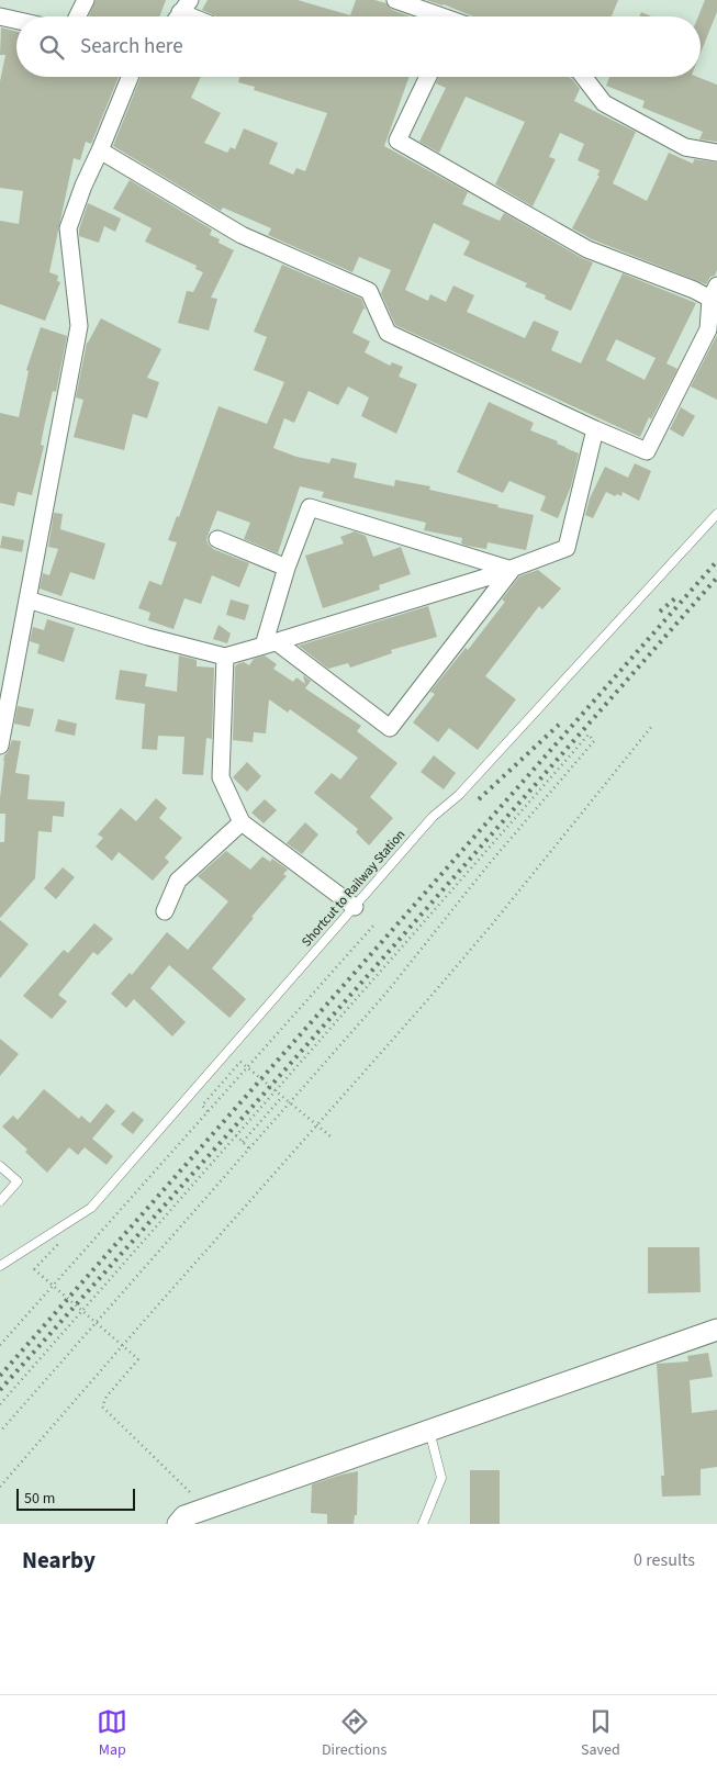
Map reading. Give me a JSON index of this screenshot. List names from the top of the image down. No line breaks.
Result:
{"streets":{"lane":["Shortcut to Railway Station"]},"scale_bar":"50 m","page":{"search":"Search here","scale":"50 m","heading":["Nearby","0 results"],"nav":["Map","Directions","Saved"]}}
